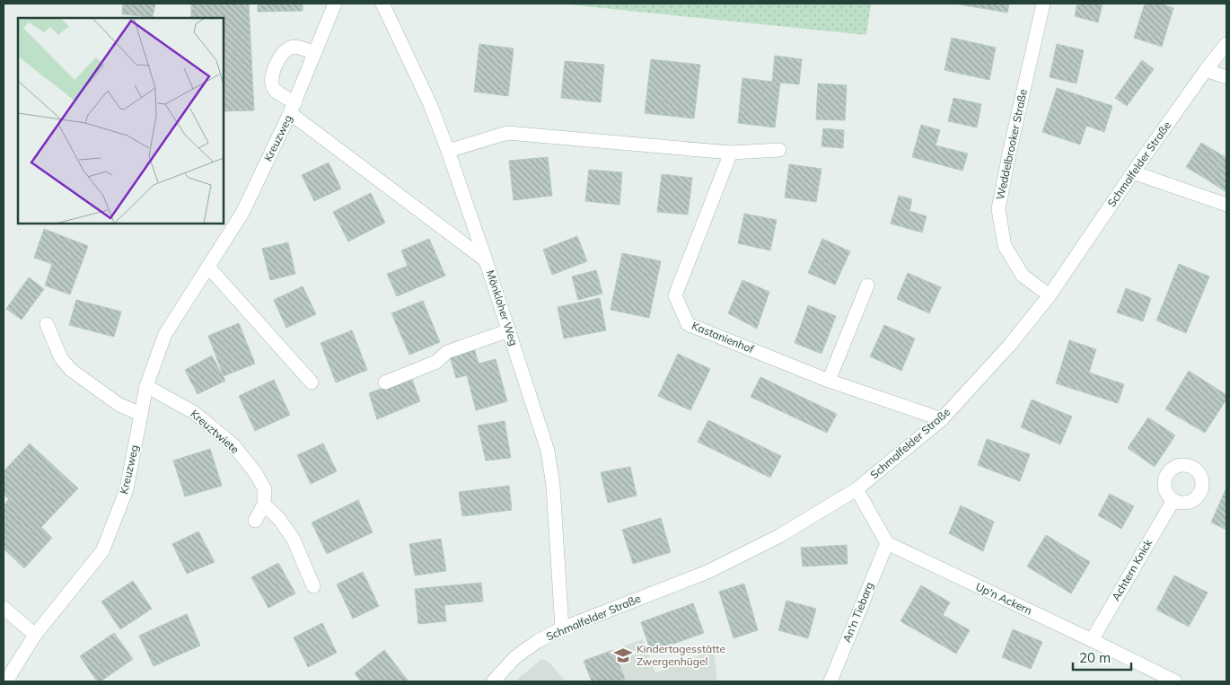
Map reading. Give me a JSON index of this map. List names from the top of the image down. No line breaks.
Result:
{"streets":{"street":["Kreuzweg","Weddelbrooker Straße","Schmalfelder Straße","Mönkloher Weg","Kastanienhof","Kreuztwiete","Achtern Knick","Up'n Ackern","An'n Tiebarg"]},"crossings":[["Kreuzweg","Kreuztwiete"],["Weddelbrooker Straße","Schmalfelder Straße"],["Schmalfelder Straße","Mönkloher Weg"],["Schmalfelder Straße","Kastanienhof"],["Achtern Knick","Up'n Ackern"],["Up'n Ackern","An'n Tiebarg"]],"places":{"school or university":["Kindertagesstätte Zwergenhügel"]},"scale_bar":"20 m"}
